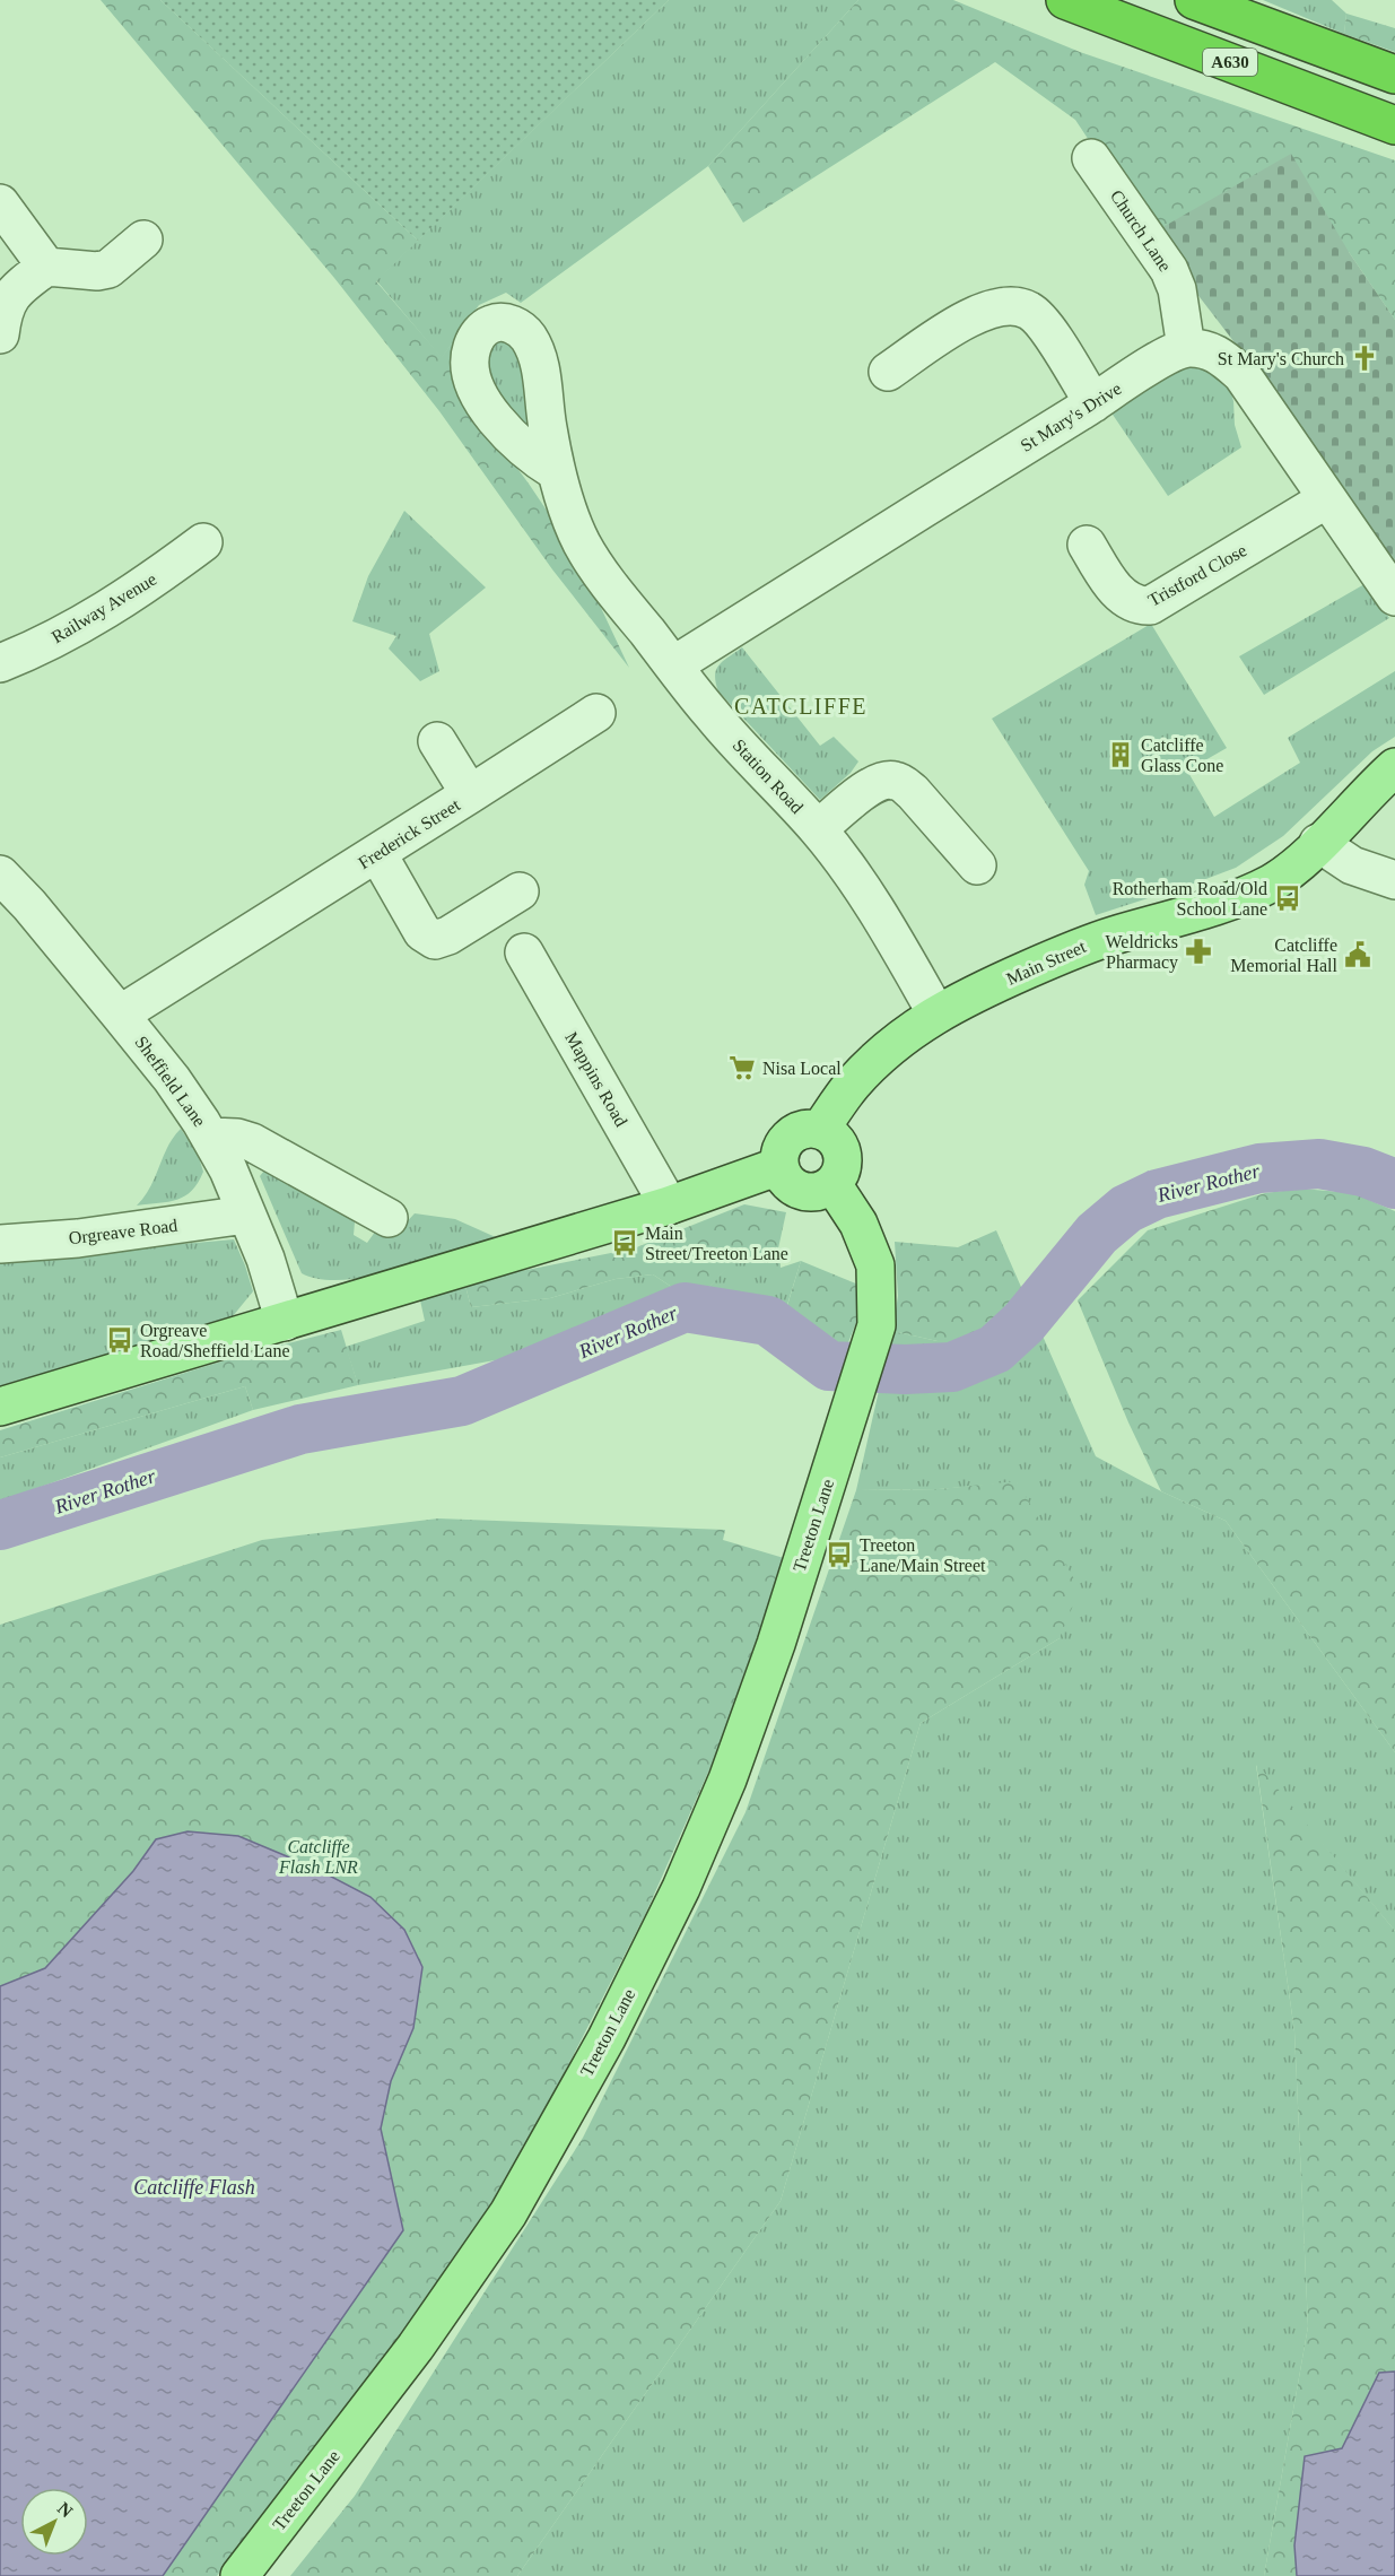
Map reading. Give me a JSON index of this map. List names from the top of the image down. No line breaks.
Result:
{"streets":{"highway":["A630"],"main road":["Main Street","Treeton Lane"],"street":["Church Lane","St Mary's Drive","Tristford Close","Railway Avenue","Station Road","Frederick Street","Mappins Road","Sheffield Lane","Orgreave Road"]},"crossings":[["Church Lane","St Mary's Drive"],["St Mary's Drive","Station Road"],["Station Road","Main Street"],["Frederick Street","Sheffield Lane"],["Main Street","Treeton Lane"],["Sheffield Lane","Orgreave Road"]],"districts":["CATCLIFFE"],"water":["River Rother","Catcliffe Flash"],"parks":["Catcliffe Flash LNR"],"places":{"church":["St Mary's Church"],"building":["Catcliffe Glass Cone"],"bus stop":["Rotherham Road/Old School Lane","Main Street/Treeton Lane","Orgreave Road/Sheffield Lane","Treeton Lane/Main Street"],"pharmacy":["Weldricks Pharmacy"],"public building":["Catcliffe Memorial Hall"],"supermarket":["Nisa Local"]},"north":"top right"}
